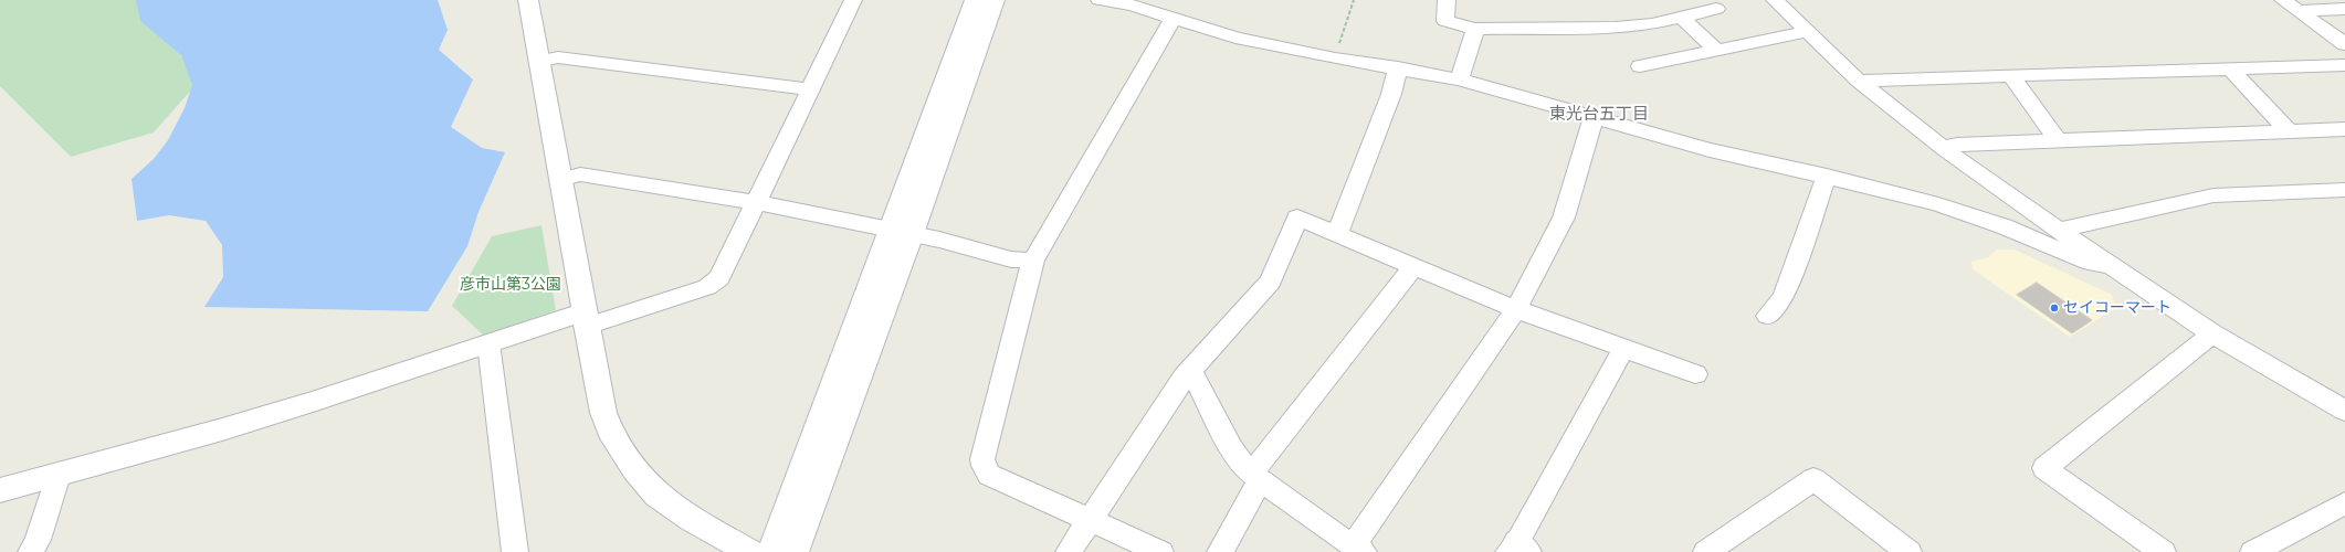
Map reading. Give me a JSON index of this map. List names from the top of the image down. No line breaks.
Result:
{"districts":["東光台五丁目"],"parks":["彦市山第3公園"],"places":["セイコーマート"]}
